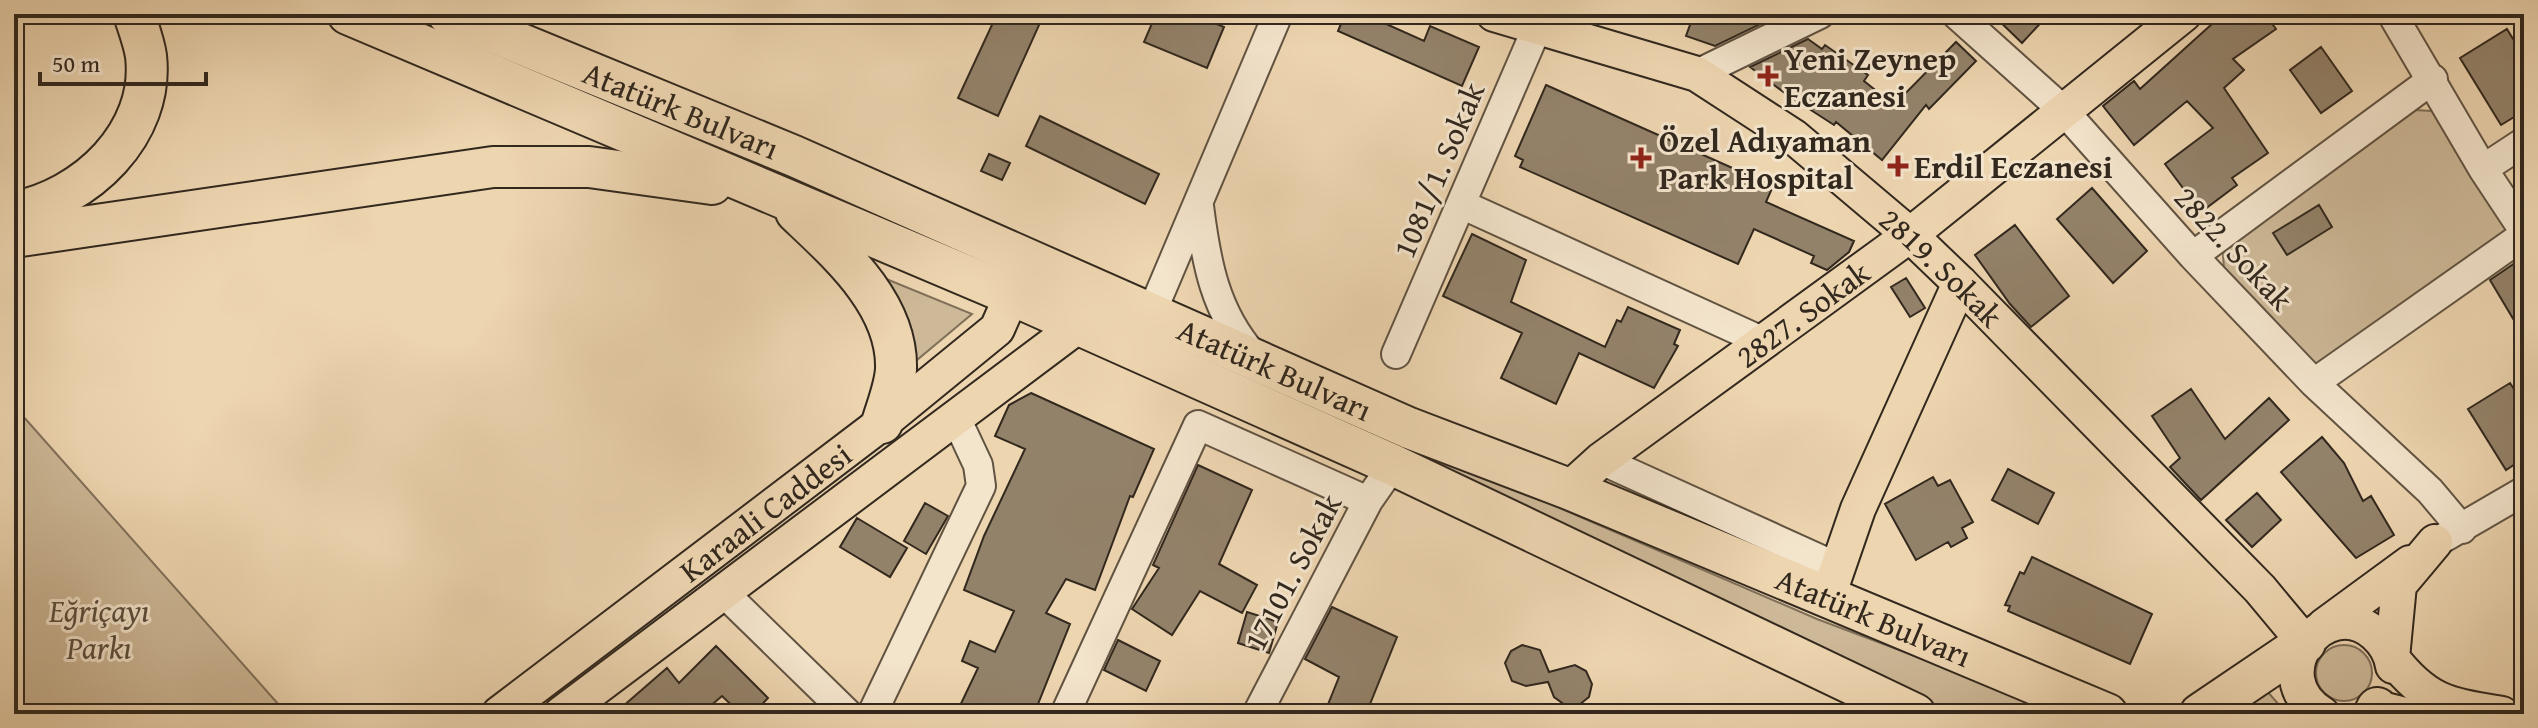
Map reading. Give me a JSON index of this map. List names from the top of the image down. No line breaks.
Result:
{"streets":{"highway":["Atatürk Bulvarı"],"main road":["2819. Sokak","2827. Sokak","Karaali Caddesi"],"street":["1081/1. Sokak","2822. Sokak","17101. Sokak"]},"crossings":[["Atatürk Bulvarı","2827. Sokak"],["Atatürk Bulvarı","Karaali Caddesi"],["Atatürk Bulvarı","17101. Sokak"],["1081/1. Sokak","2819. Sokak"],["2822. Sokak","2827. Sokak"],["2819. Sokak","2827. Sokak"]],"parks":["Eğriçayı Parkı"],"places":{"health":["Yeni Zeynep Eczanesi","Özel Adıyaman Park Hospital","Erdil Eczanesi"]},"scale_bar":"50 m"}
